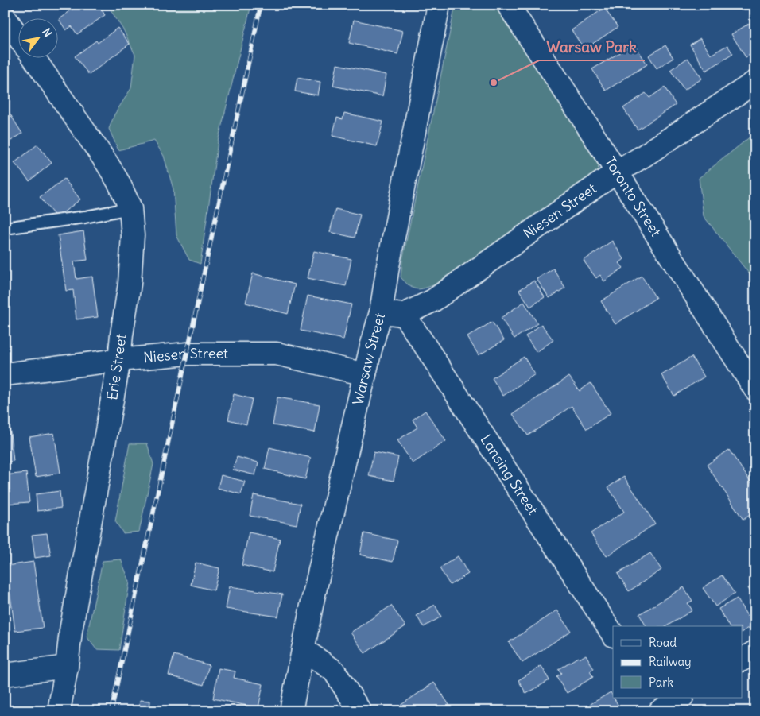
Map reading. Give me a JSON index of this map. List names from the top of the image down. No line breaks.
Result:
{"streets":{"street":["Toronto Street","Niesen Street","Warsaw Street","Erie Street","Lansing Street"]},"crossings":[["Toronto Street","Niesen Street"],["Niesen Street","Warsaw Street"],["Niesen Street","Erie Street"],["Niesen Street","Lansing Street"]],"places":["Warsaw Park"],"legend":["Road","Railway","Park"],"north":"top right"}
